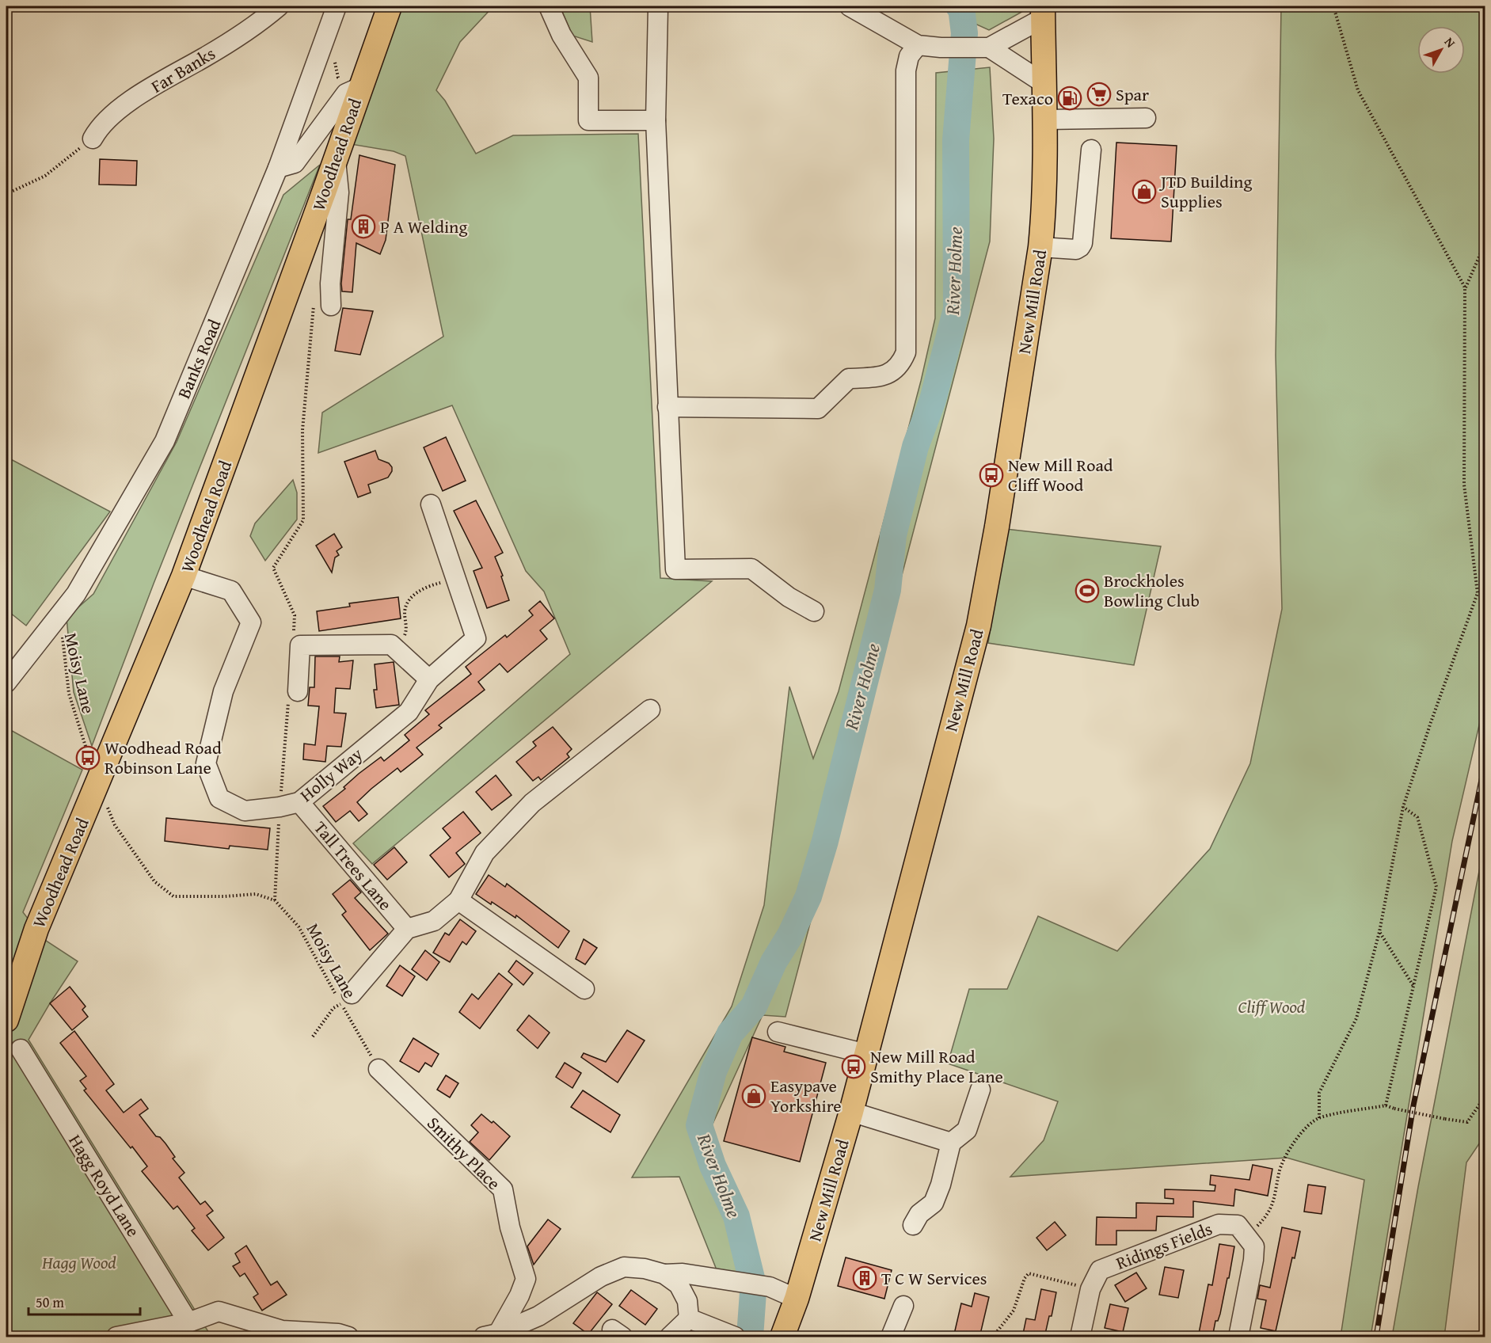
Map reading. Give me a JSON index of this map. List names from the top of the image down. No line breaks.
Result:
{"streets":{"main road":["Woodhead Road","New Mill Road"],"street":["Far Banks","Banks Road","Holly Way","Tall Trees Lane","Smithy Place","Hagg Royd Lane","Ridings Fields"],"path":["Moisy Lane"]},"crossings":[["Woodhead Road","Holly Way"],["Banks Road","Moisy Lane"],["Moisy Lane","Smithy Place"],["Holly Way","Tall Trees Lane"]],"water":["River Holme"],"parks":["Cliff Wood","Hagg Wood"],"places":{"supermarket":["Spar"],"fuel station":["Texaco"],"shop":["JTD Building Supplies","Easypave Yorkshire"],"building":["P A Welding","T C W Services"],"bus stop":["New Mill Road Cliff Wood","Woodhead Road Robinson Lane","New Mill Road Smithy Place Lane"],"sports":["Brockholes Bowling Club"]},"scale_bar":"50 m","north":"top right"}
